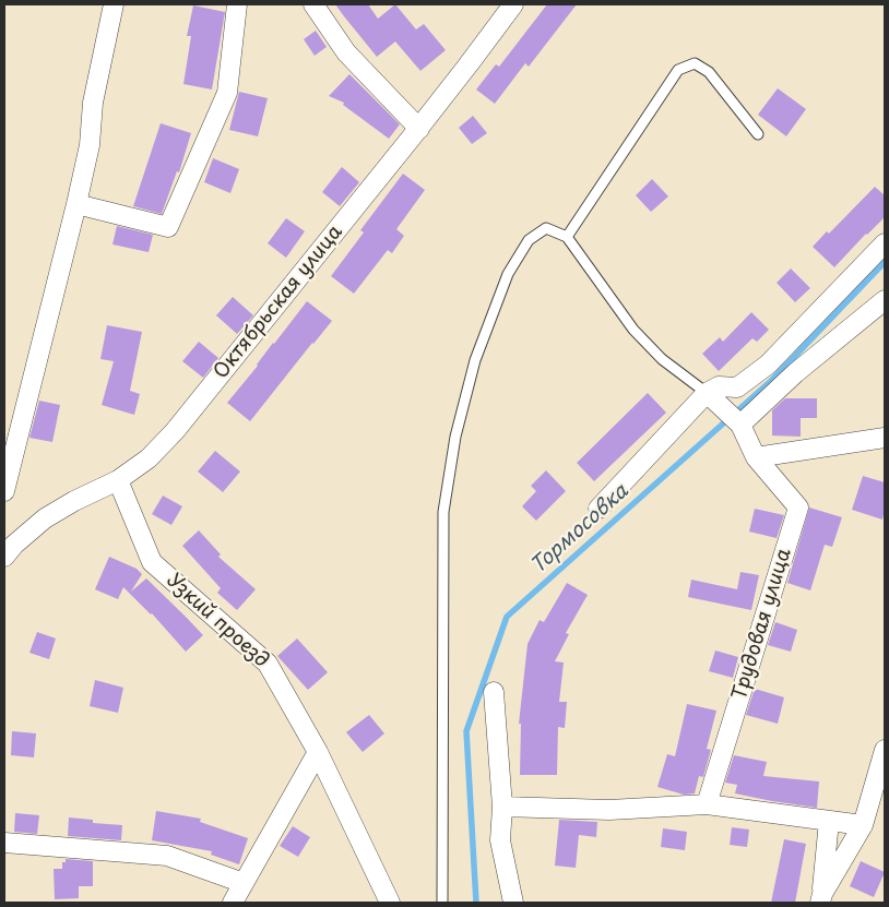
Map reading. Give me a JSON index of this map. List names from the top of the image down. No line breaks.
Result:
{"streets":{"street":["Октябрьская улица","Узкий проезд","Трудовая улица"]},"crossings":[["Октябрьская улица","Узкий проезд"]],"water":["Тормосовка"]}
